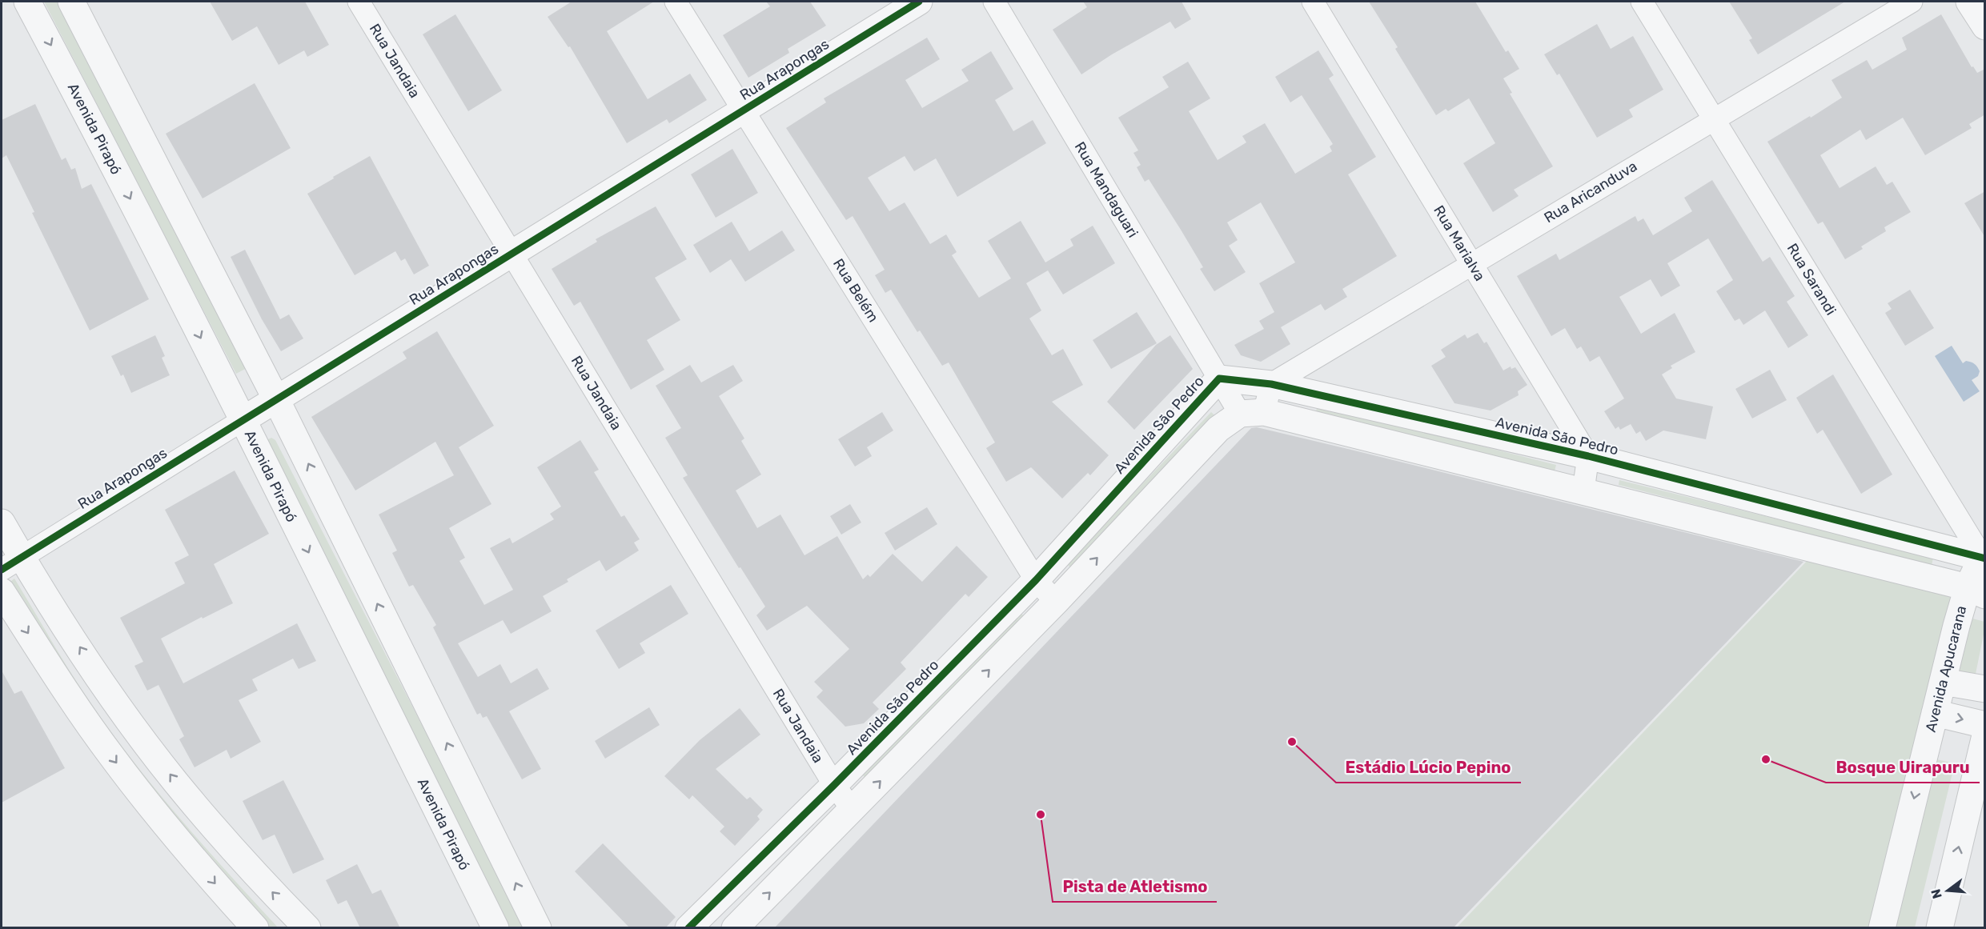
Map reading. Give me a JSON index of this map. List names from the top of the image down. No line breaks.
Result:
{"streets":{"street":["Rua Jandaia","Rua Arapongas","Avenida Pirapó","Rua Mandaguari","Rua Aricanduva","Rua Marialva","Rua Sarandi","Rua Belém","Avenida São Pedro","Avenida Apucarana"]},"crossings":[["Rua Jandaia","Rua Arapongas"],["Rua Jandaia","Avenida São Pedro"],["Rua Arapongas","Avenida Pirapó"],["Rua Arapongas","Rua Belém"],["Rua Mandaguari","Avenida São Pedro"],["Rua Aricanduva","Rua Marialva"],["Rua Aricanduva","Rua Sarandi"],["Rua Aricanduva","Avenida São Pedro"],["Rua Marialva","Avenida São Pedro"],["Rua Sarandi","Avenida São Pedro"],["Rua Sarandi","Avenida Apucarana"],["Rua Belém","Avenida São Pedro"],["Avenida São Pedro","Avenida Apucarana"]],"places":["Estádio Lúcio Pepino","Bosque Uirapuru","Pista de Atletismo"],"north":"left"}
